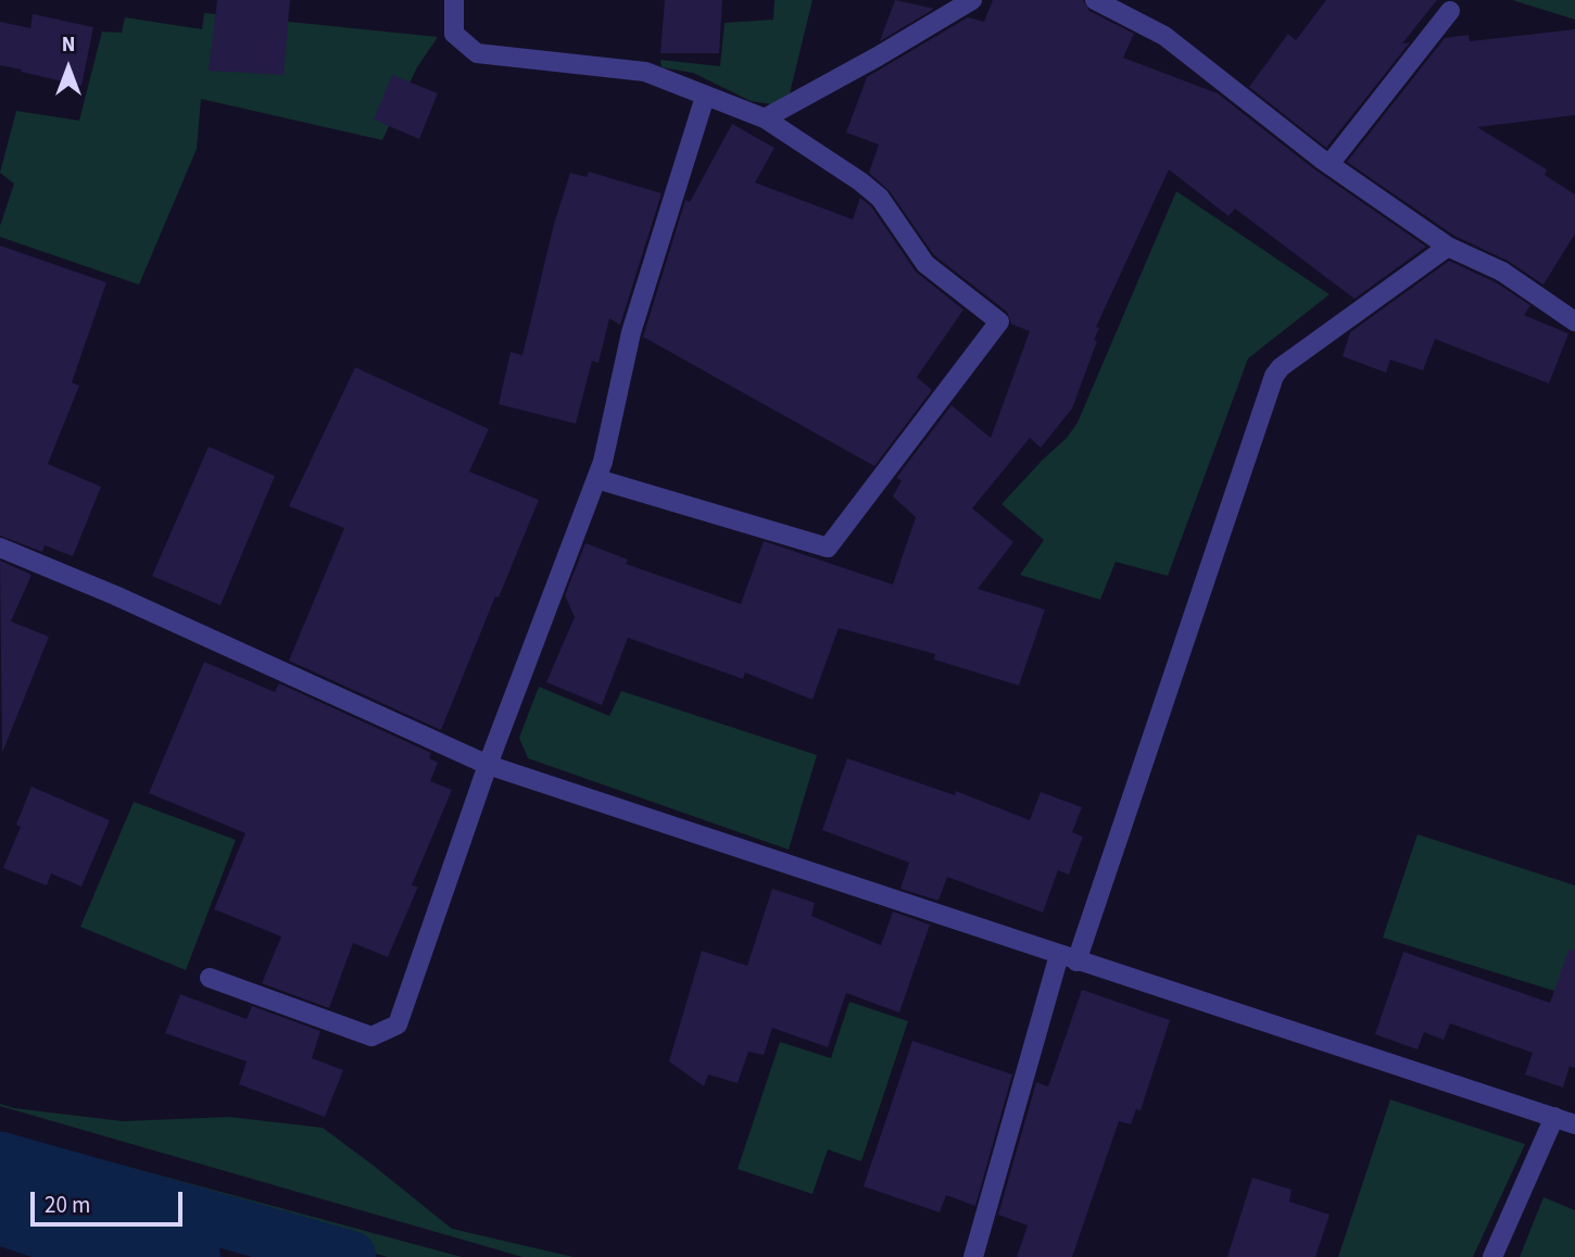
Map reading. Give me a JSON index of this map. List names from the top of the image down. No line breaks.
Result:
{"scale_bar":"20 m","north":"top"}
